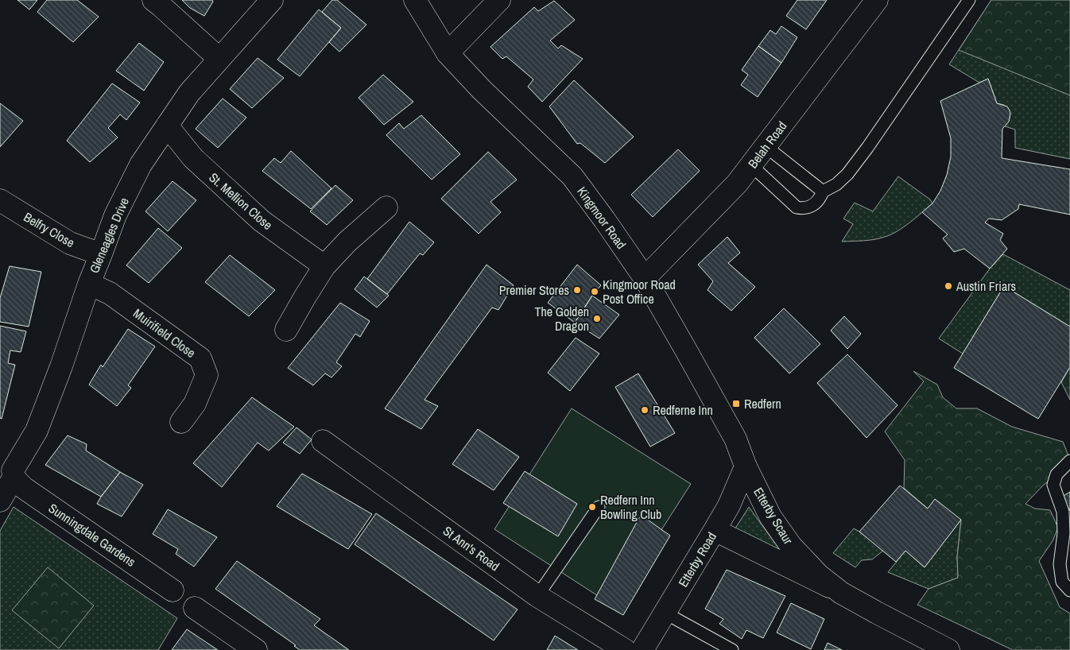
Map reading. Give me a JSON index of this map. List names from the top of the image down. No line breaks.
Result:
{"streets":{"street":["Belah Road","St. Mellion Close","Kingmoor Road","Belfry Close","Gleneagles Drive","Muirifield Close","Etterby Scaur","Sunningdale Gardens","St Ann's Road","Etterby Road"]},"crossings":[["Belah Road","Kingmoor Road"],["St. Mellion Close","Gleneagles Drive"],["Kingmoor Road","Etterby Scaur"],["Kingmoor Road","Etterby Road"],["Belfry Close","Gleneagles Drive"],["Gleneagles Drive","Muirifield Close"],["Gleneagles Drive","Sunningdale Gardens"],["Etterby Scaur","Etterby Road"]],"places":{"other":["Austin Friars","Premier Stores","Kingmoor Road Post Office","The Golden Dragon","Redferne Inn","Redfern Inn Bowling Club"],"transit":["Redfern"]}}
